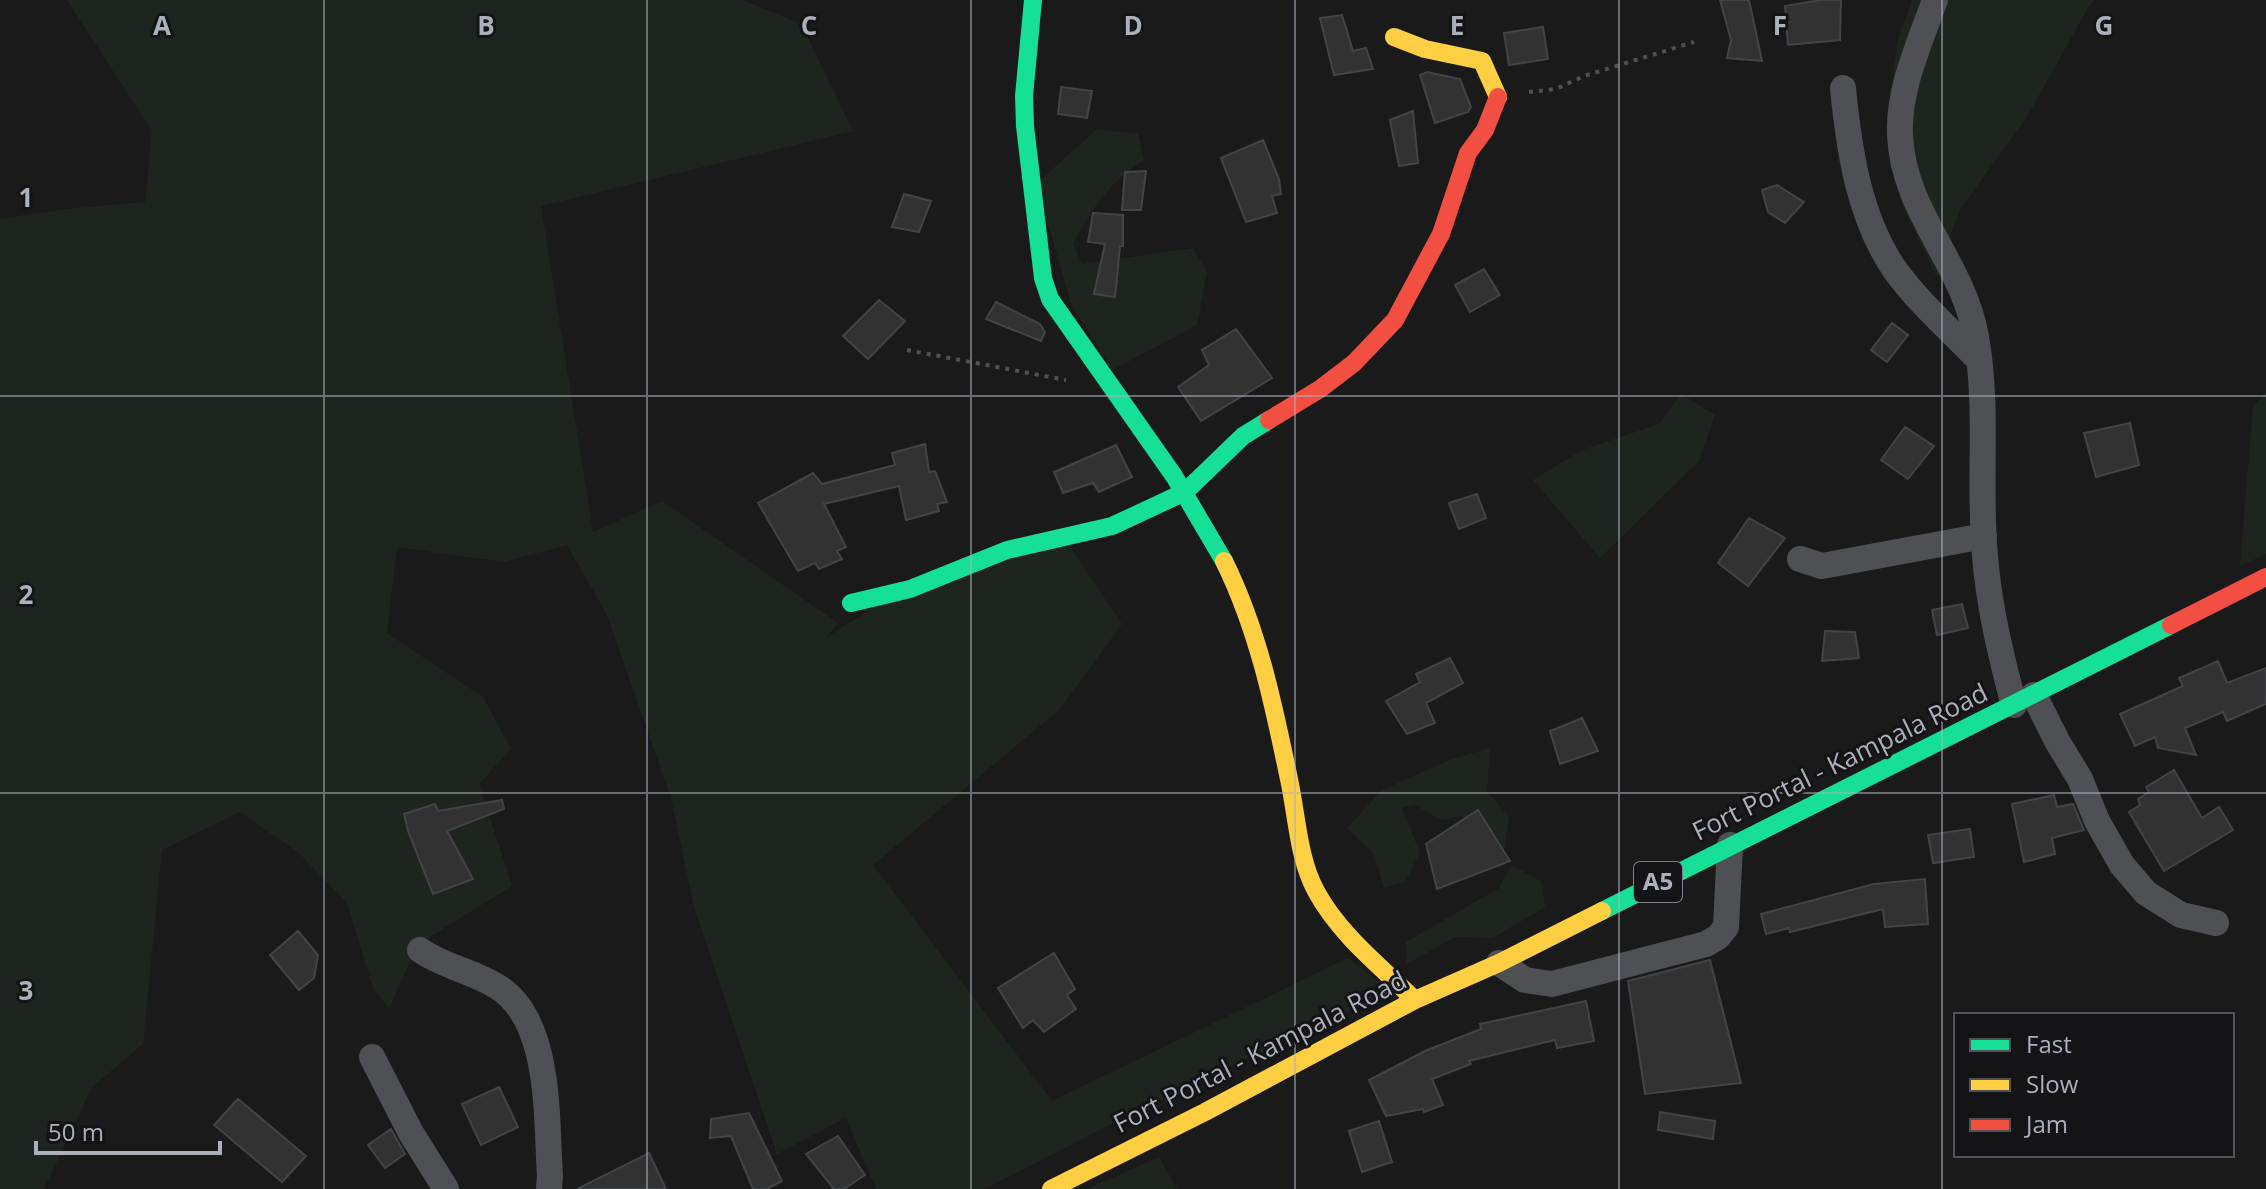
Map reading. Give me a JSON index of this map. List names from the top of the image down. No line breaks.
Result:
{"streets":{"main road":["Fort Portal - Kampala Road","A5"]},"legend":["Fast","Slow","Jam"],"scale_bar":"50 m","grid":{"columns":["A","B","C","D","E","F","G"],"rows":["1","2","3"]}}
